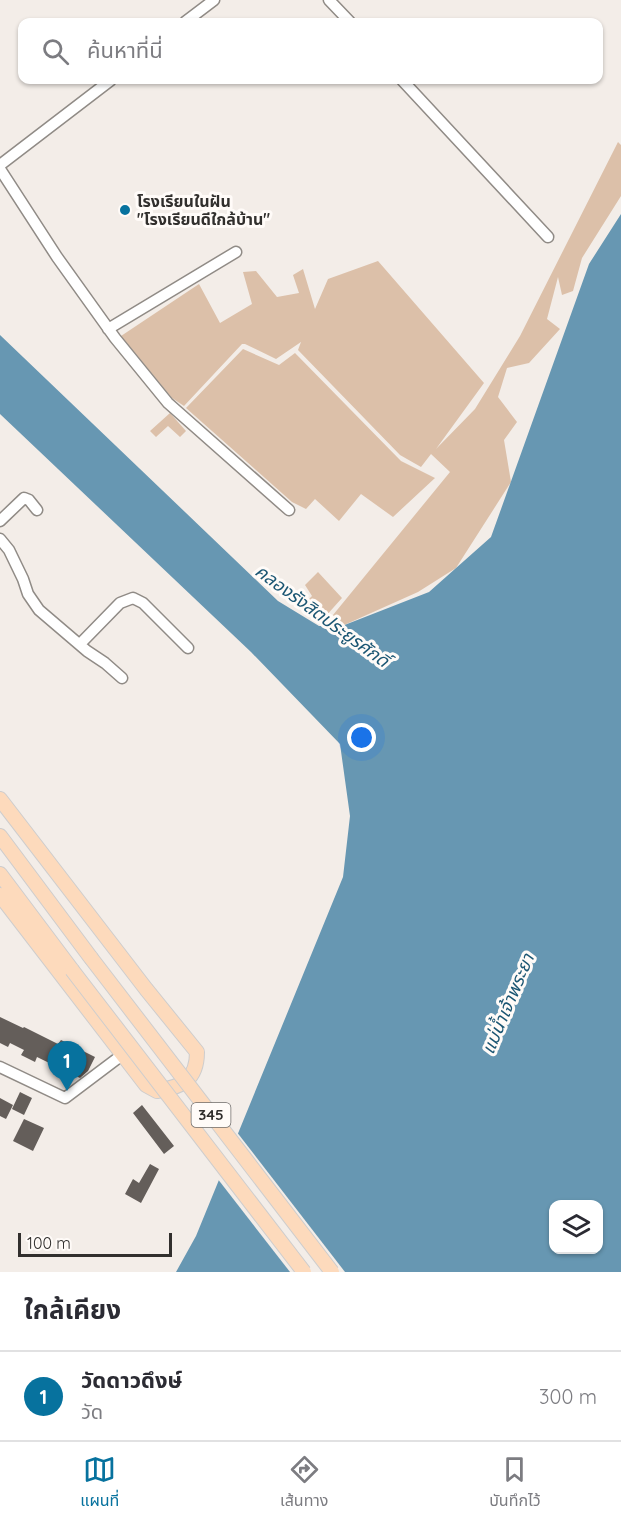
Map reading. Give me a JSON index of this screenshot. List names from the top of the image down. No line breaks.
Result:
{"streets":{"main road":["345"]},"water":["คลองรังสิตประยูรศักดิ์","แม่น้ำเจ้าพระยา"],"places":["โรงเรียนในฝัน \"โรงเรียนดีใกล้บ้าน\""],"scale_bar":"100 m","page":{"search":"ค้นหาที่นี่","pins":"1","scale":"100 m","heading":"ใกล้เคียง","list":[{"mark":"1","name":"วัดดาวดึงษ์","note":"วัด","value":"300 m"}],"nav":["แผนที่","เส้นทาง","บันทึกไว้"]}}
